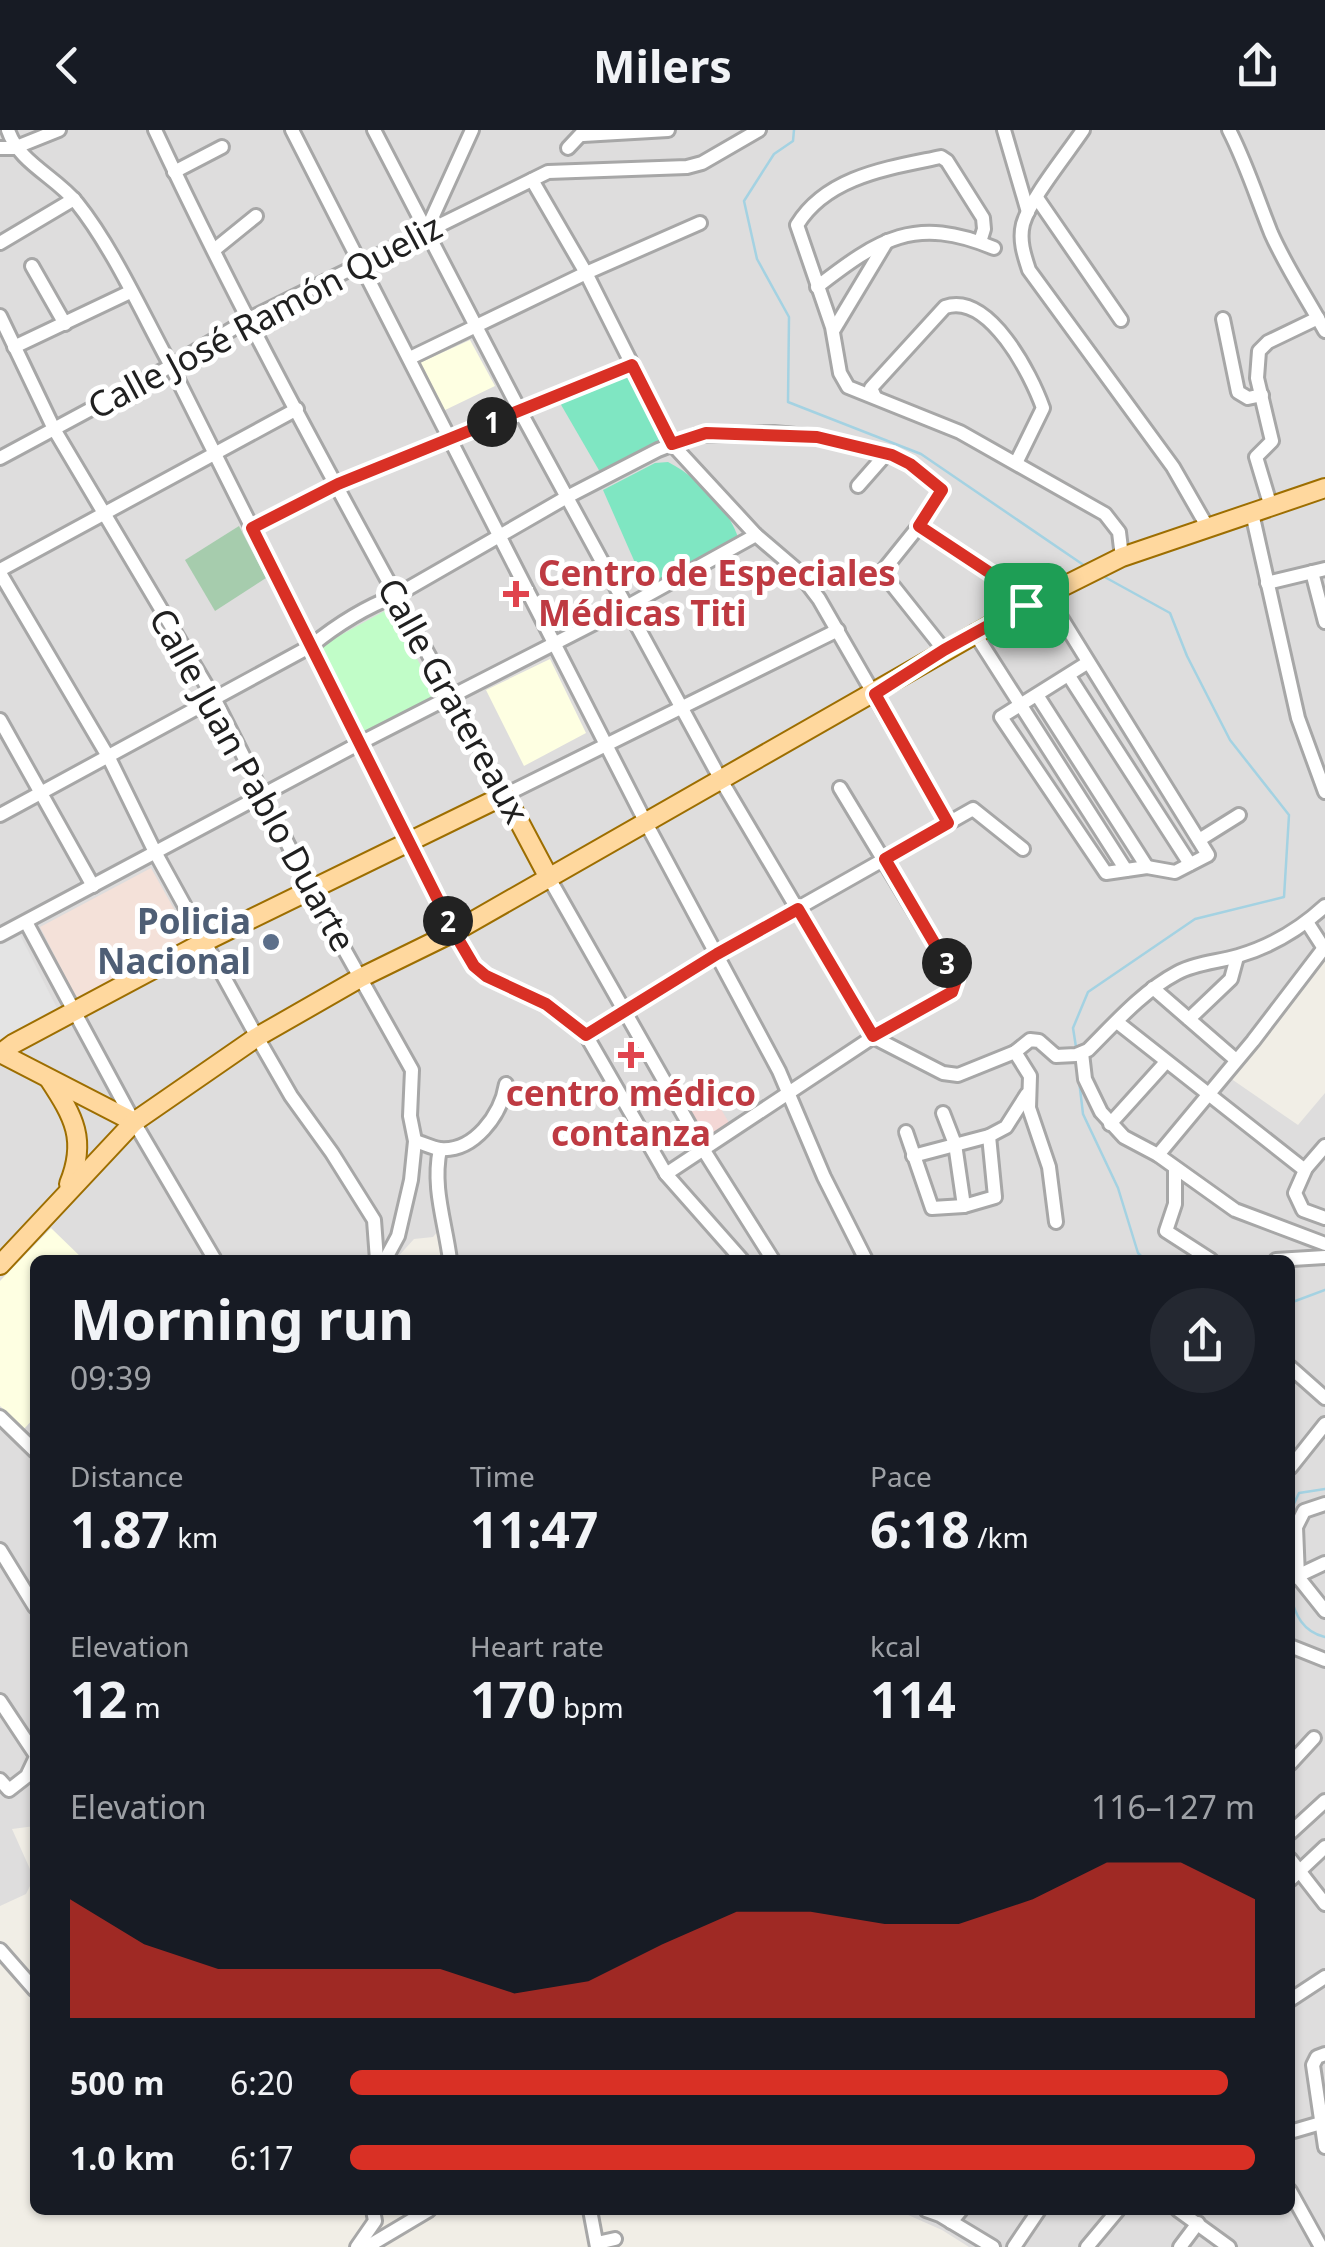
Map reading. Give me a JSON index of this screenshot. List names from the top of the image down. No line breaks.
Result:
{"streets":{"main road":["Calle Gratereaux"],"street":["Calle José Ramón Queliz","Calle Juan Pablo Duarte"]},"crossings":[["Calle José Ramón Queliz","Calle Gratereaux"],["Calle José Ramón Queliz","Calle Juan Pablo Duarte"]],"places":{"health":["Centro de Especiales Médicas Titi","centro médico contanza"],"other":["Policia Nacional"]},"page":{"header":"Milers","pins":["1","2","3"],"heading":["Morning run","09:39"],"stats":[["Distance","1.87 km"],["Time","11:47"],["Pace","6:18 /km"],["Elevation","12 m"],["Heart rate","170 bpm"],["kcal","114"]],"chart":["Elevation","116–127 m"],"list":[{"name":"500 m","note":"6:20"},{"name":"1.0 km","note":"6:17"}]}}
